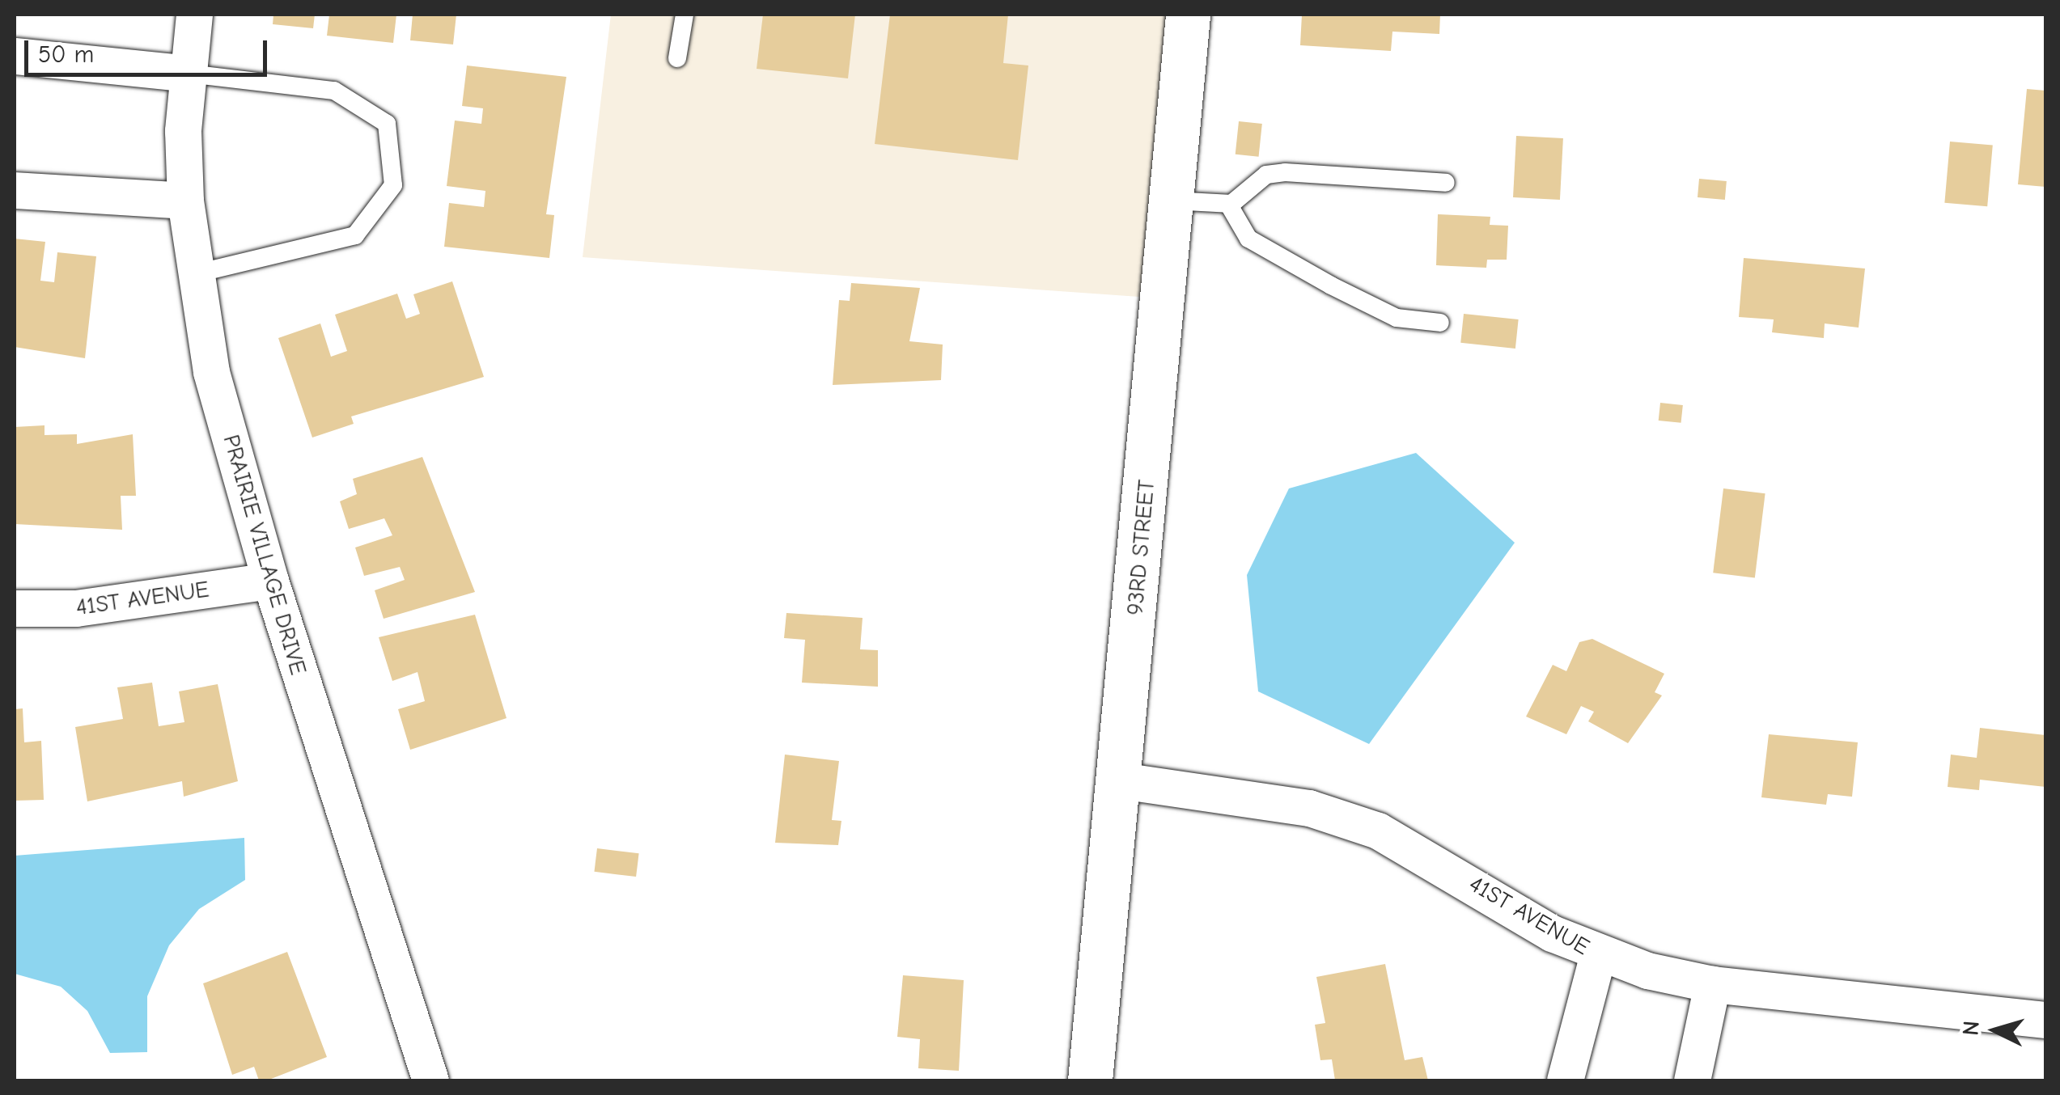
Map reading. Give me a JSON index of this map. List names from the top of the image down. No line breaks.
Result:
{"streets":{"street":["93RD STREET","PRAIRIE VILLAGE DRIVE","41ST AVENUE"]},"crossings":[["93RD STREET","41ST AVENUE"],["PRAIRIE VILLAGE DRIVE","41ST AVENUE"]],"scale_bar":"50 m","north":"left"}
